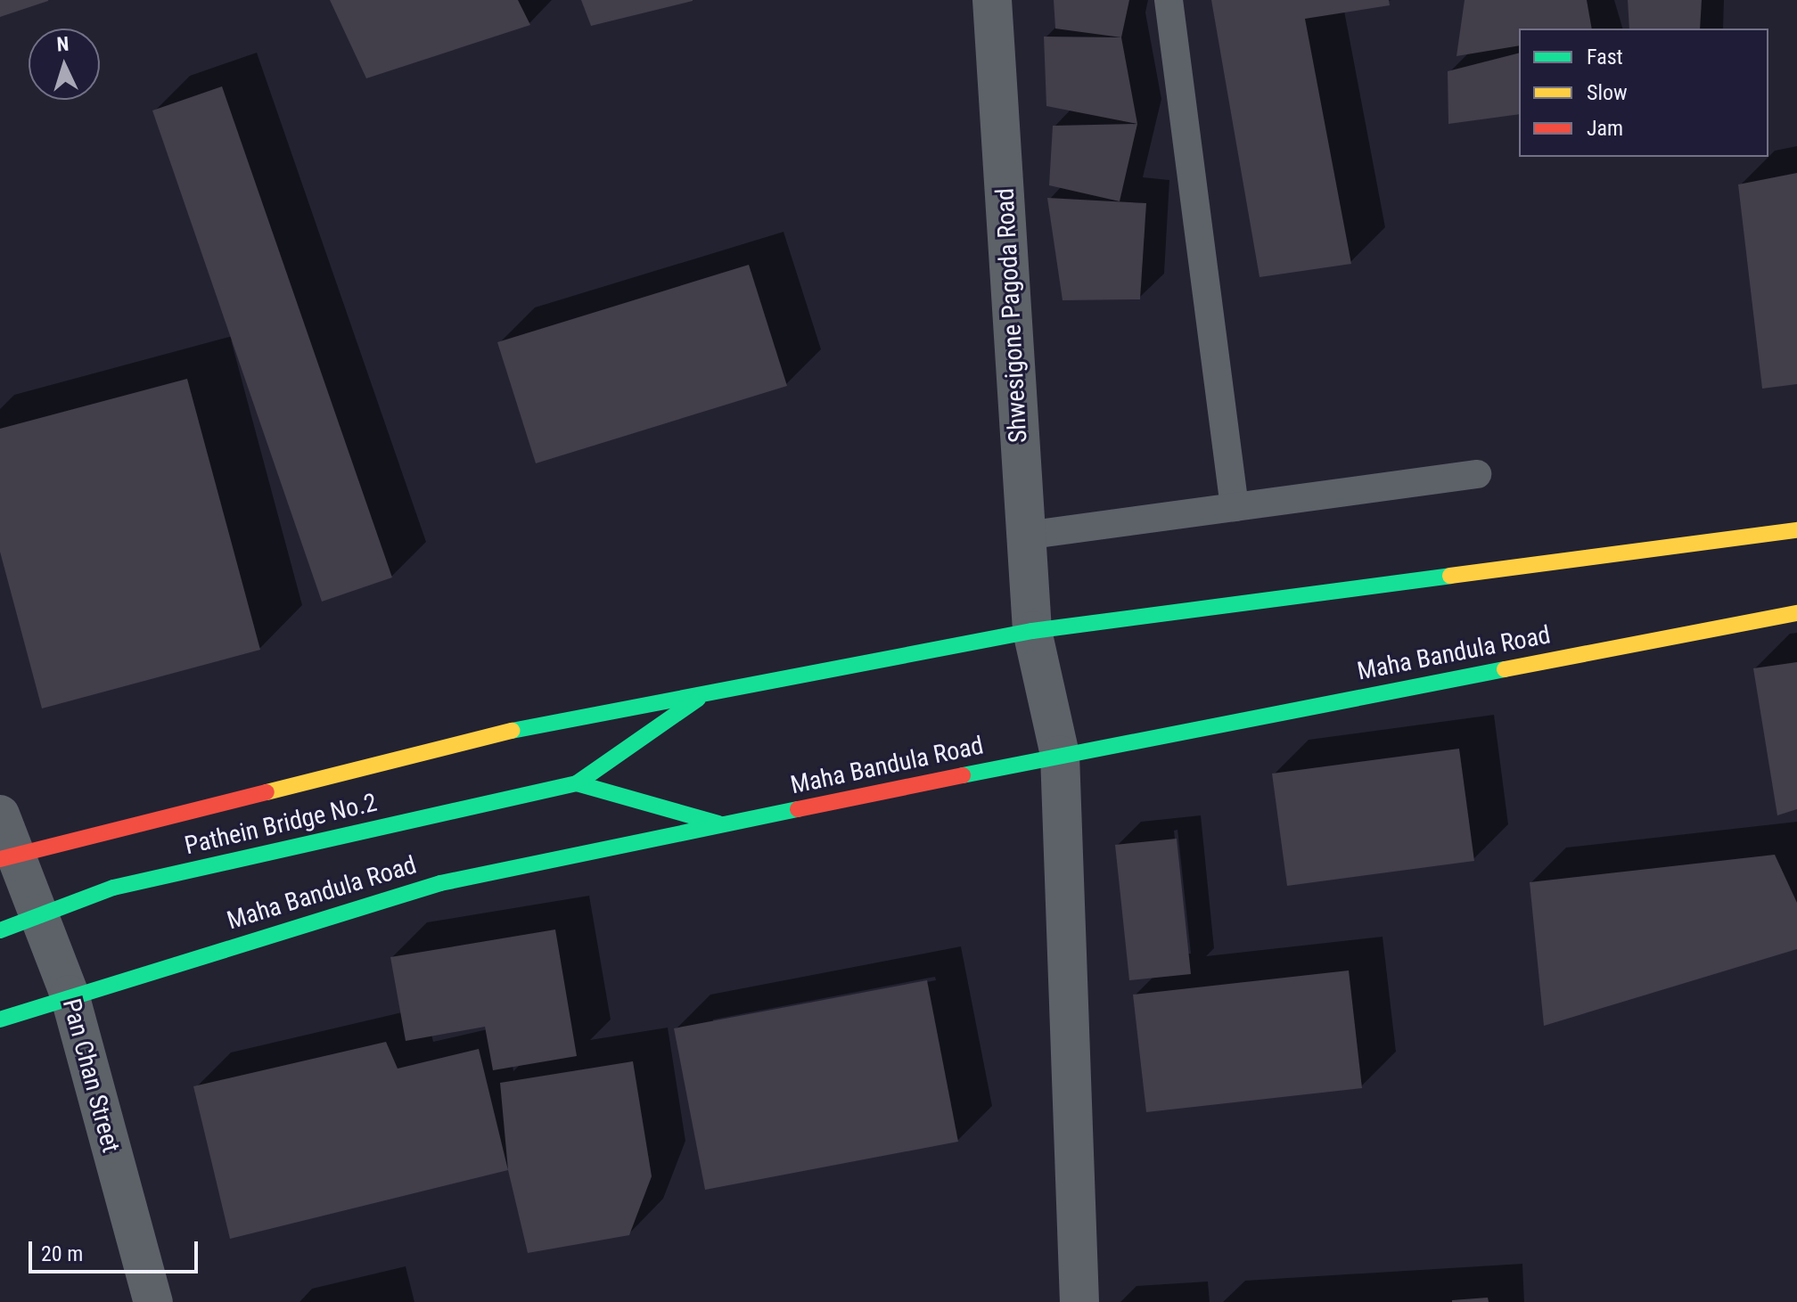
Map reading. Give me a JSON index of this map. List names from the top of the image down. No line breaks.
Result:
{"streets":{"main road":["Maha Bandula Road","Pathein Bridge No.2"],"street":["Shwesigone Pagoda Road","Pan Chan Street"]},"crossings":[["Shwesigone Pagoda Road","Maha Bandula Road"],["Maha Bandula Road","Pan Chan Street"]],"legend":["Fast","Slow","Jam"],"scale_bar":"20 m","north":"top"}
